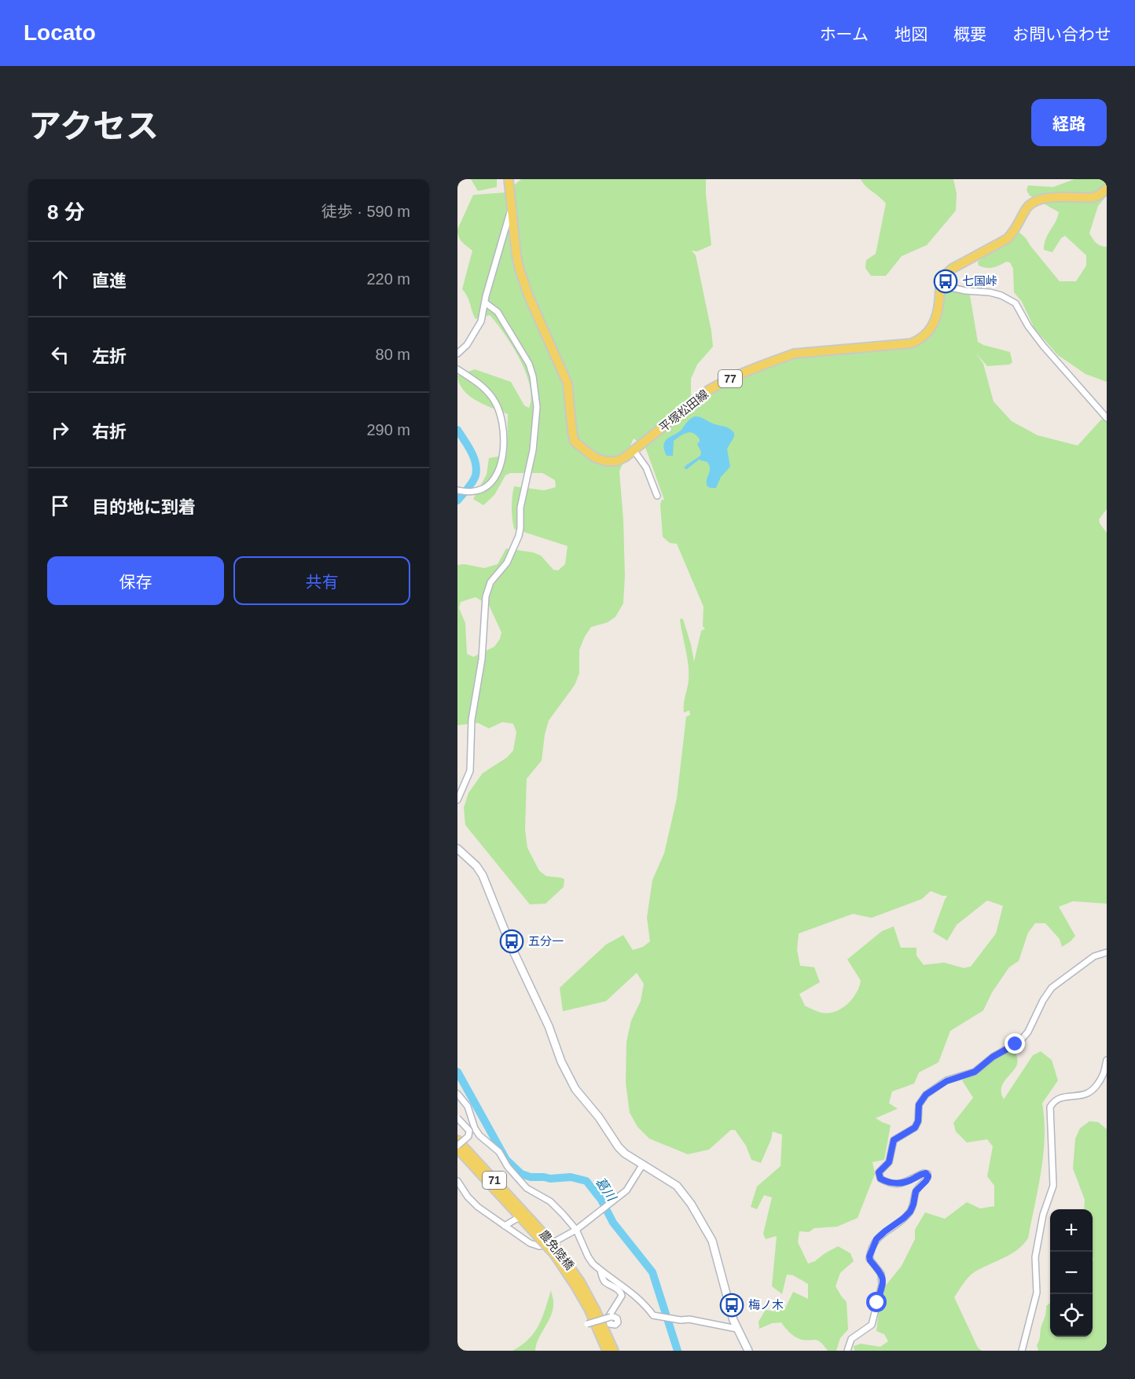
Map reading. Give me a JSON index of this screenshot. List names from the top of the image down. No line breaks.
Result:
{"streets":{"main road":["77","平塚松田線","71","農免陸橋"]},"crossings":[["71","農免陸橋"]],"water":["葛川"],"places":{"bus stop":["七国峠","五分一","梅ノ木"]},"page":{"header":"Locato","nav":["ホーム","地図","概要","お問い合わせ"],"title":"アクセス","buttons":["経路",["保存","共有"]],"heading":["8 分","徒歩 · 590 m"],"list":[["直進","220 m"],["左折","80 m"],["右折","290 m"],"目的地に到着"],"map_buttons":["+","−"]}}
